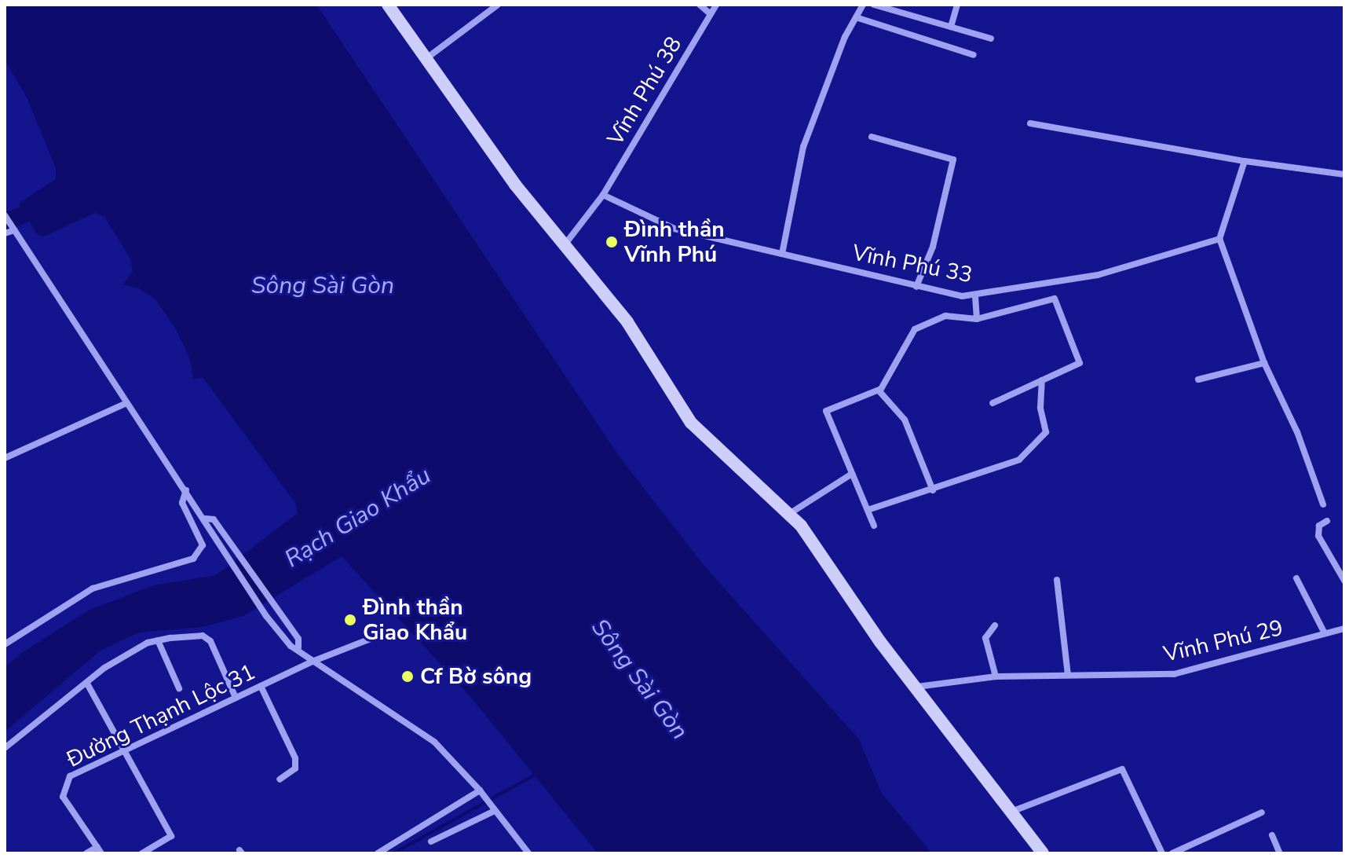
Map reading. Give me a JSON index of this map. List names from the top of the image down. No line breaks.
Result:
{"streets":{"street":["Vĩnh Phú 38","Vĩnh Phú 33","Vĩnh Phú 29","Đường Thạnh Lộc 31"]},"crossings":[["Vĩnh Phú 38","Vĩnh Phú 33"]],"water":["Sông Sài Gòn","Rạch Giao Khẩu"],"places":["Đình thần Vĩnh Phú","Đình thần Giao Khẩu","Cf Bờ sông"]}
